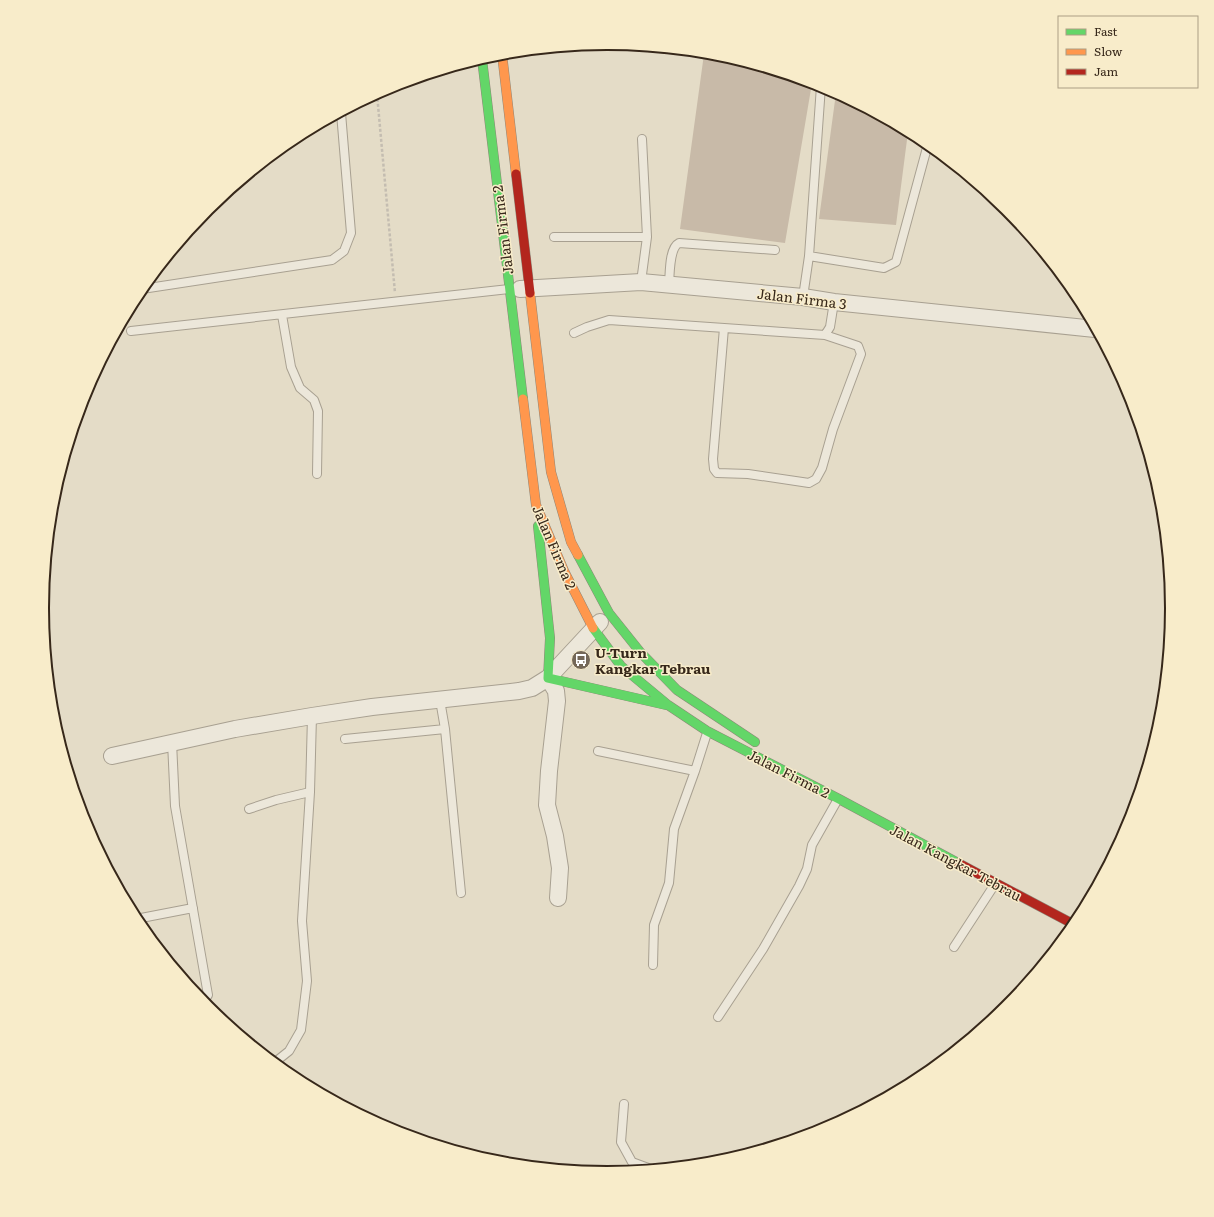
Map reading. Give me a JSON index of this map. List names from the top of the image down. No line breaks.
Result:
{"streets":{"main road":["Jalan Firma 2","Jalan Kangkar Tebrau"],"street":["Jalan Firma 3"]},"crossings":[["Jalan Firma 2","Jalan Firma 3"],["Jalan Firma 2","Jalan Kangkar Tebrau"]],"places":{"bus stop":["U-Turn Kangkar Tebrau"]},"legend":["Fast","Slow","Jam"]}
